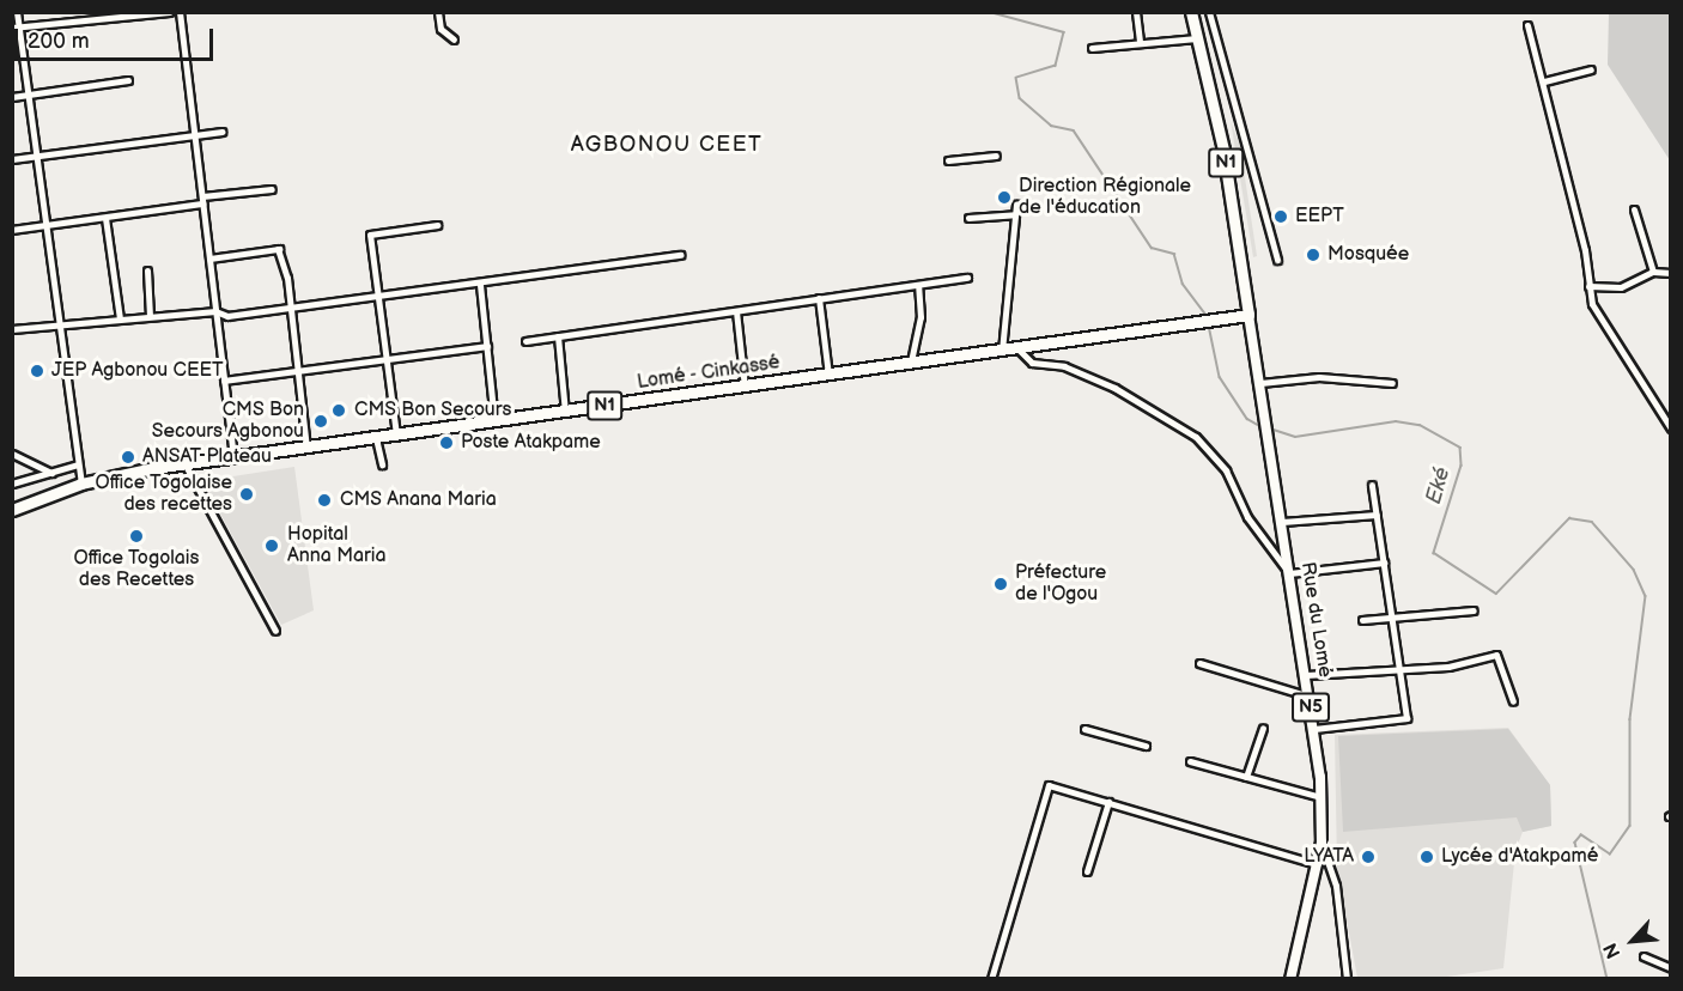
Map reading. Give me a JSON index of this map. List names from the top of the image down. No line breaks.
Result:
{"streets":{"highway":["N1","Lomé - Cinkassé"],"main road":["Rue du Lomé","N5"]},"crossings":[["N1","Lomé - Cinkassé"],["N1","N5"],["Lomé - Cinkassé","N5"],["Rue du Lomé","N5"]],"districts":["AGBONOU CEET"],"water":["Eké"],"places":["Direction Régionale de l'éducation","EEPT","Mosquée","JEP Agbonou CEET","CMS Bon Secours","CMS Bon Secours Agbonou","Poste Atakpame","ANSAT Plateau","Office Togolaise des recettes","CMS Anana Maria","Office Togolais des Recettes","Hopital Anna Maria","Préfecture de l'Ogou","LYATA","Lycée d'Atakpamé"],"scale_bar":"200 m","north":"bottom left"}
